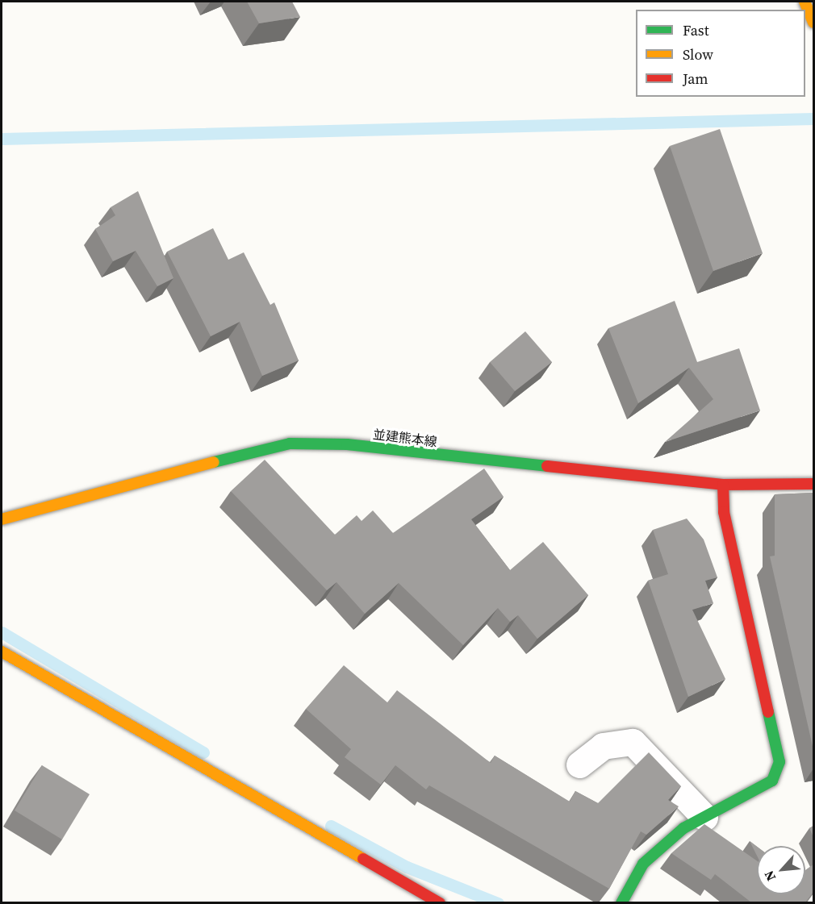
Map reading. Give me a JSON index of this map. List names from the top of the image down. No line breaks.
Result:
{"streets":{"street":["並建熊本線"]},"legend":["Fast","Slow","Jam"],"north":"bottom left"}
